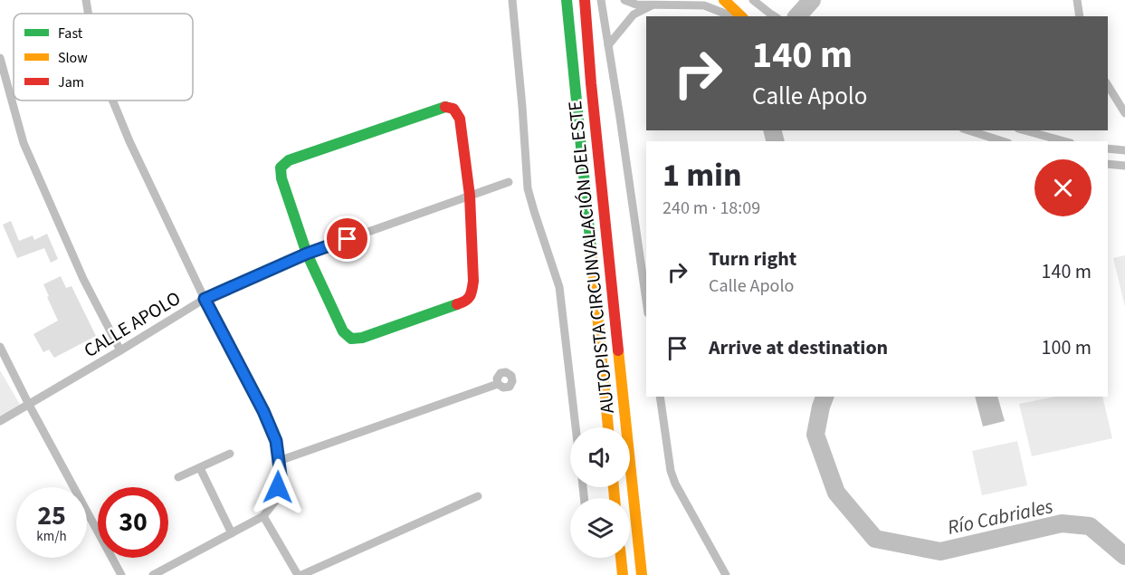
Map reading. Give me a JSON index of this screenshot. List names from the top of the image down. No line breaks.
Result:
{"streets":{"main road":["AUTOPISTA CIRCUNVALACIÓN DEL ESTE"],"street":["CALLE APOLO"]},"water":["Río Cabriales"],"legend":["Fast","Slow","Jam"],"page":{"turn":["140 m","Calle Apolo"],"heading":["1 min","240 m · 18:09"],"list":[{"name":"Turn right","note":"Calle Apolo","value":"140 m"},{"name":"Arrive at destination","value":"100 m"}],"speed":"25 km/h","limit":"30"}}
